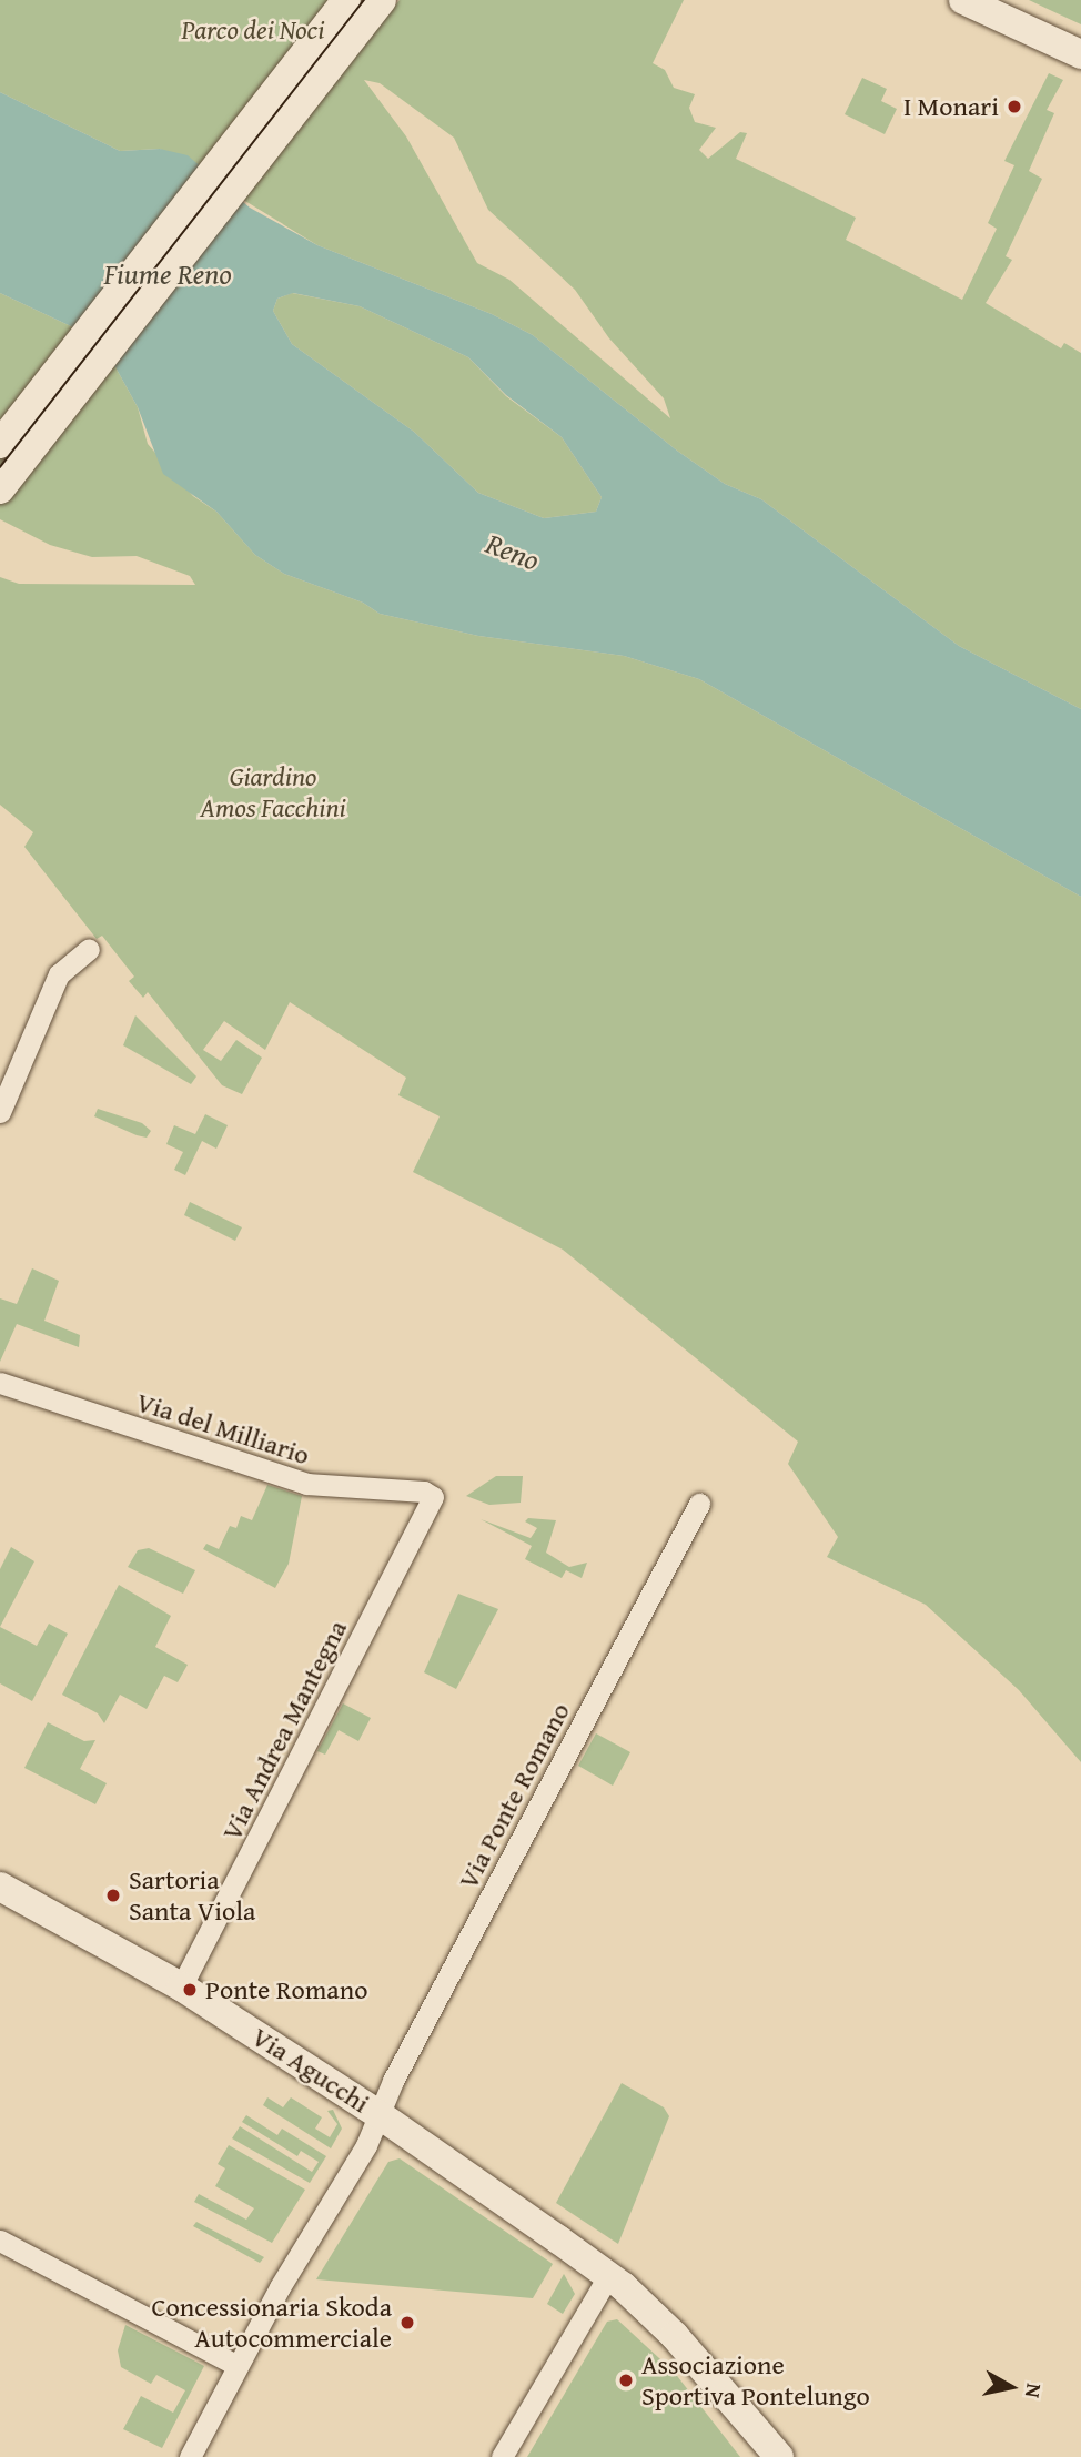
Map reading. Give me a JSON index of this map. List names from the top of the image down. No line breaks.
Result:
{"streets":{"main road":["Via Agucchi"],"street":["Via del Milliario","Via Andrea Mantegna","Via Ponte Romano"]},"crossings":[["Via del Milliario","Via Andrea Mantegna"],["Via Andrea Mantegna","Via Agucchi"],["Via Ponte Romano","Via Agucchi"]],"water":["Fiume Reno","Reno"],"parks":["Parco dei Noci","Giardino Amos Facchini"],"places":["I Monari","Sartoria Santa Viola","Ponte Romano","Concessionaria Skoda Autocommerciale","Associazione Sportiva Pontelungo"],"north":"right"}
